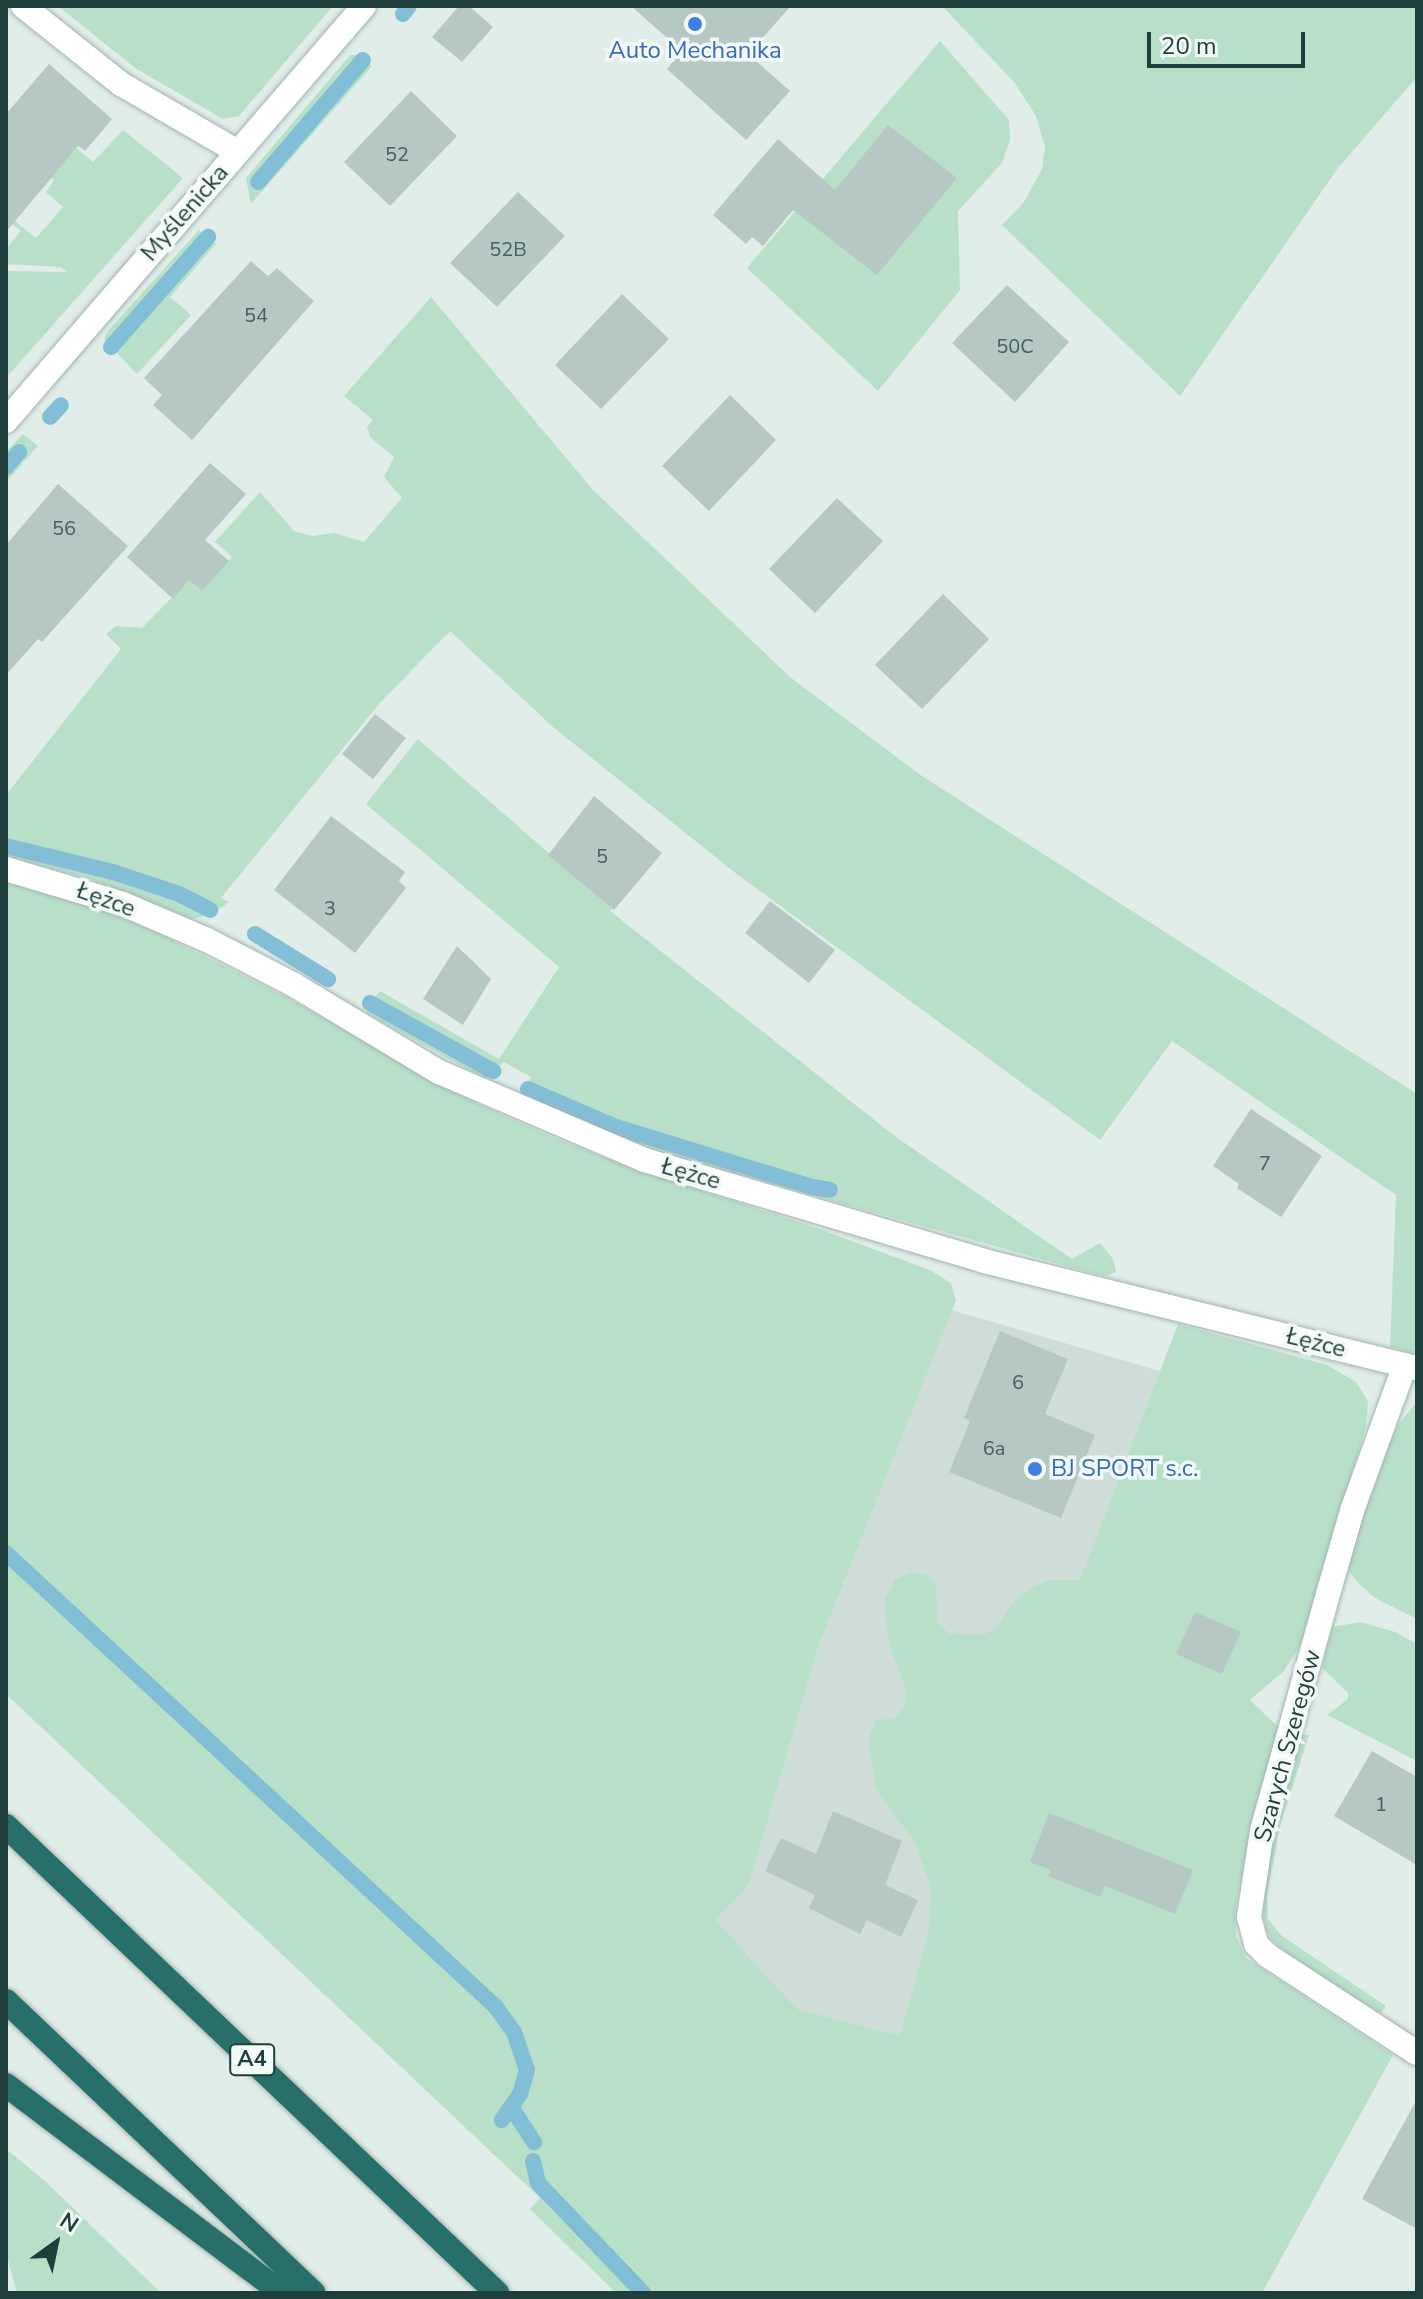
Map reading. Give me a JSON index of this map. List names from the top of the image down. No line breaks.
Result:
{"streets":{"highway":["A4"],"street":["Myślenicka","Łężce","Szarych Szeregów"]},"crossings":[["Łężce","Szarych Szeregów"]],"places":["Auto Mechanika","BJ SPORT s.c."],"house_numbers":["52","52B","54","50C","56","5","3","7","6","6a","1"],"scale_bar":"20 m","north":"top right"}
